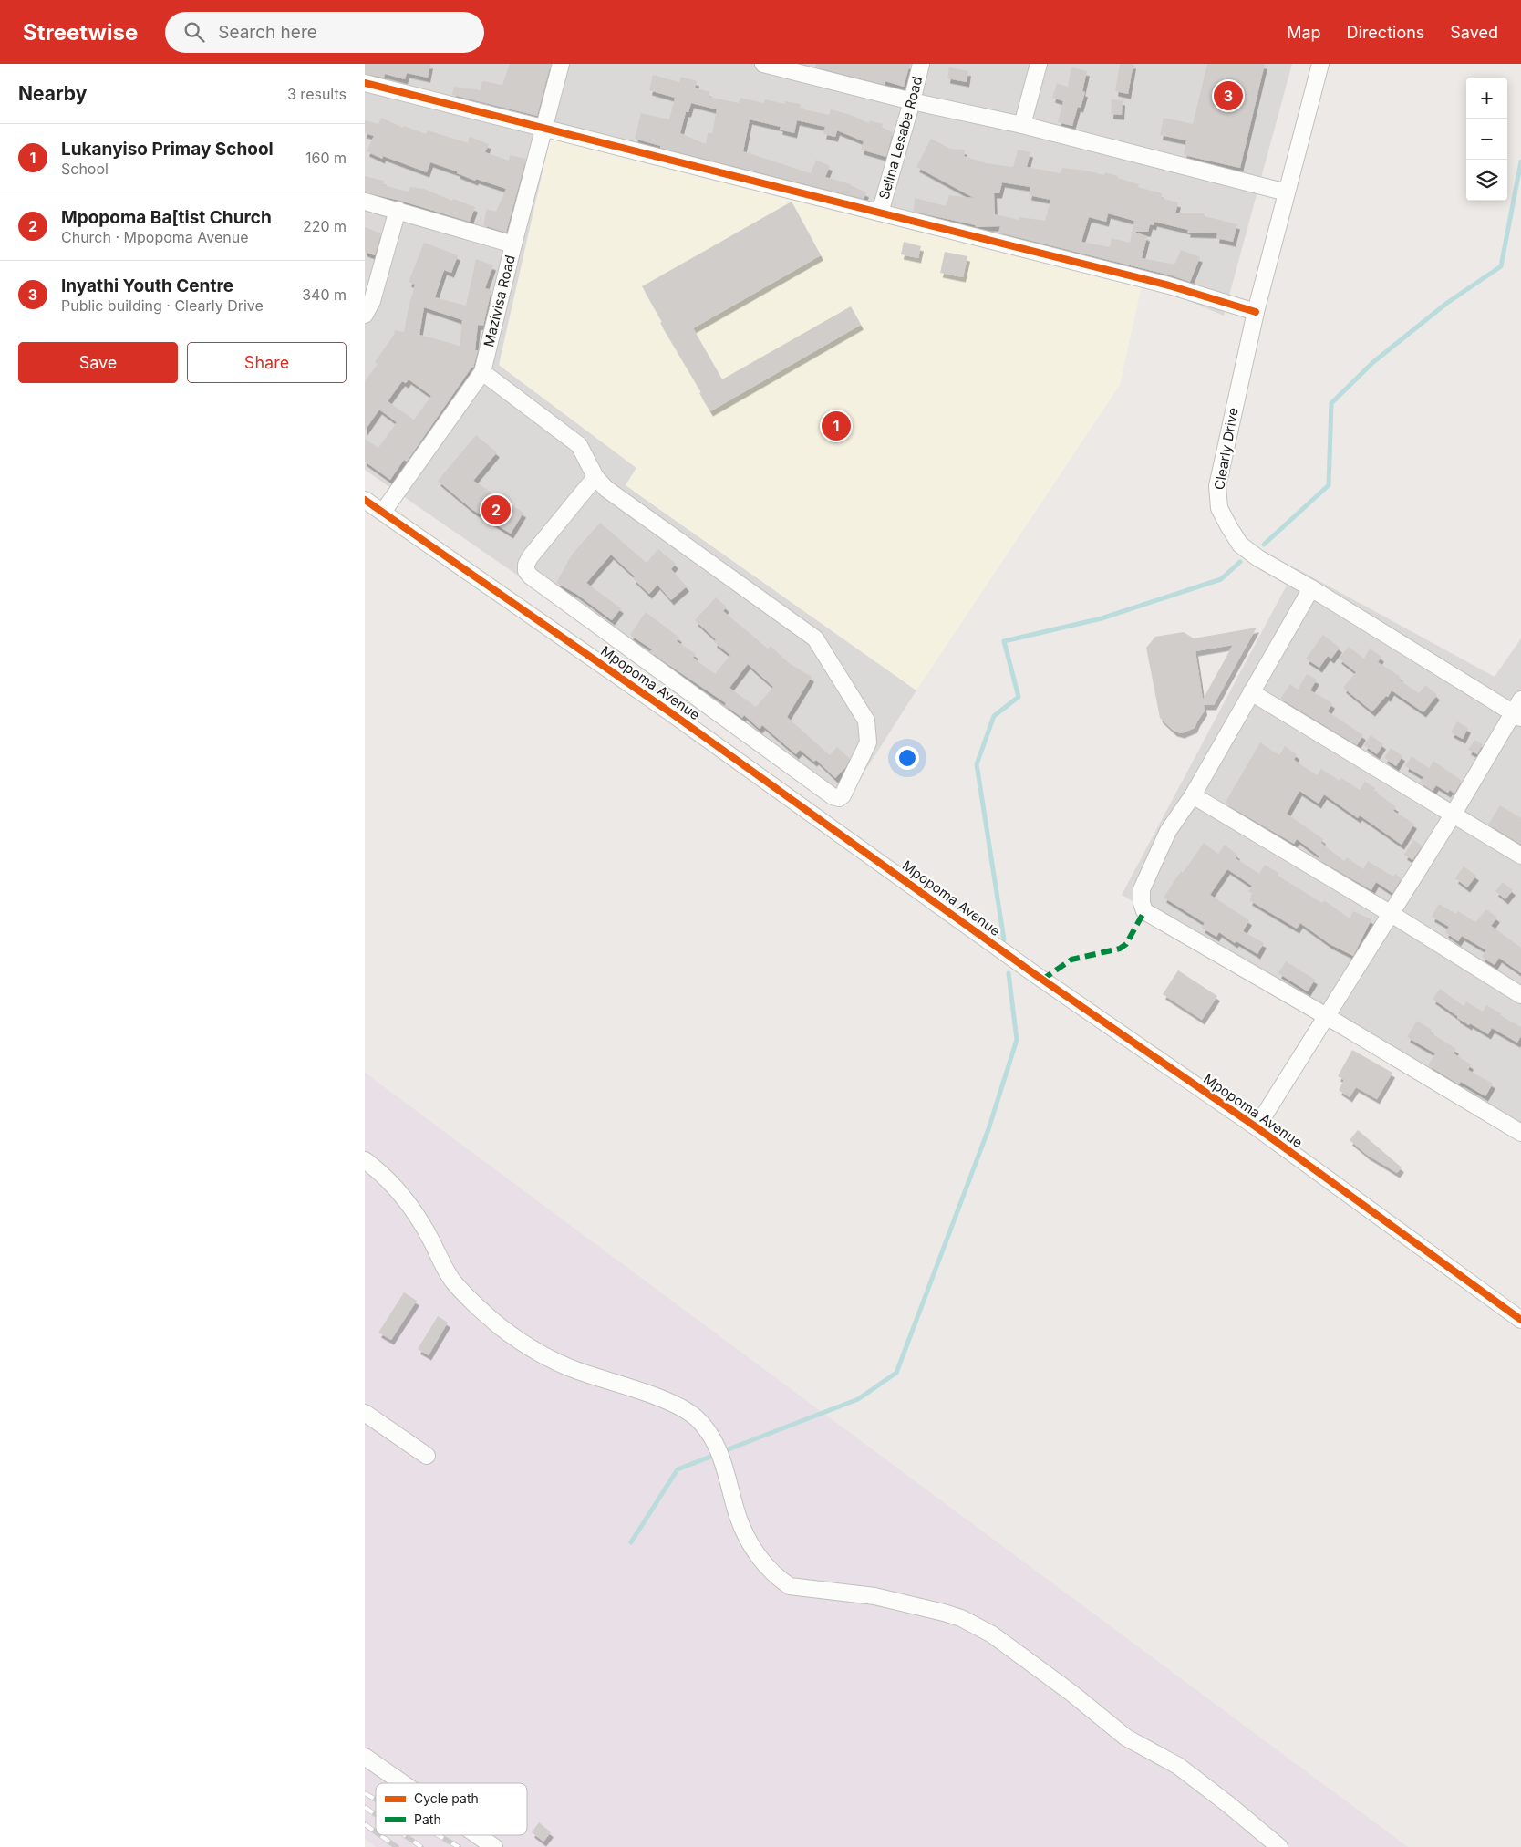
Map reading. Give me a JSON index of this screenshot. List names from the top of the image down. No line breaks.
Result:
{"streets":{"street":["Selina Lesabe Road","Mazivisa Road","Clearly Drive","Mpopoma Avenue"]},"crossings":[["Mazivisa Road","Mpopoma Avenue"]],"legend":["Cycle path","Path"],"page":{"header":"Streetwise","search":"Search here","nav":["Map","Directions","Saved"],"heading":["Nearby","3 results"],"map_buttons":["+","−"],"pins":["3","1","2"],"list":[{"mark":"1","name":"Lukanyiso Primay School","note":"School","value":"160 m"},{"mark":"2","name":"Mpopoma Ba[tist Church","note":"Church · Mpopoma Avenue","value":"220 m"},{"mark":"3","name":"Inyathi Youth Centre","note":"Public building · Clearly Drive","value":"340 m"}],"buttons":["Save","Share"]}}
